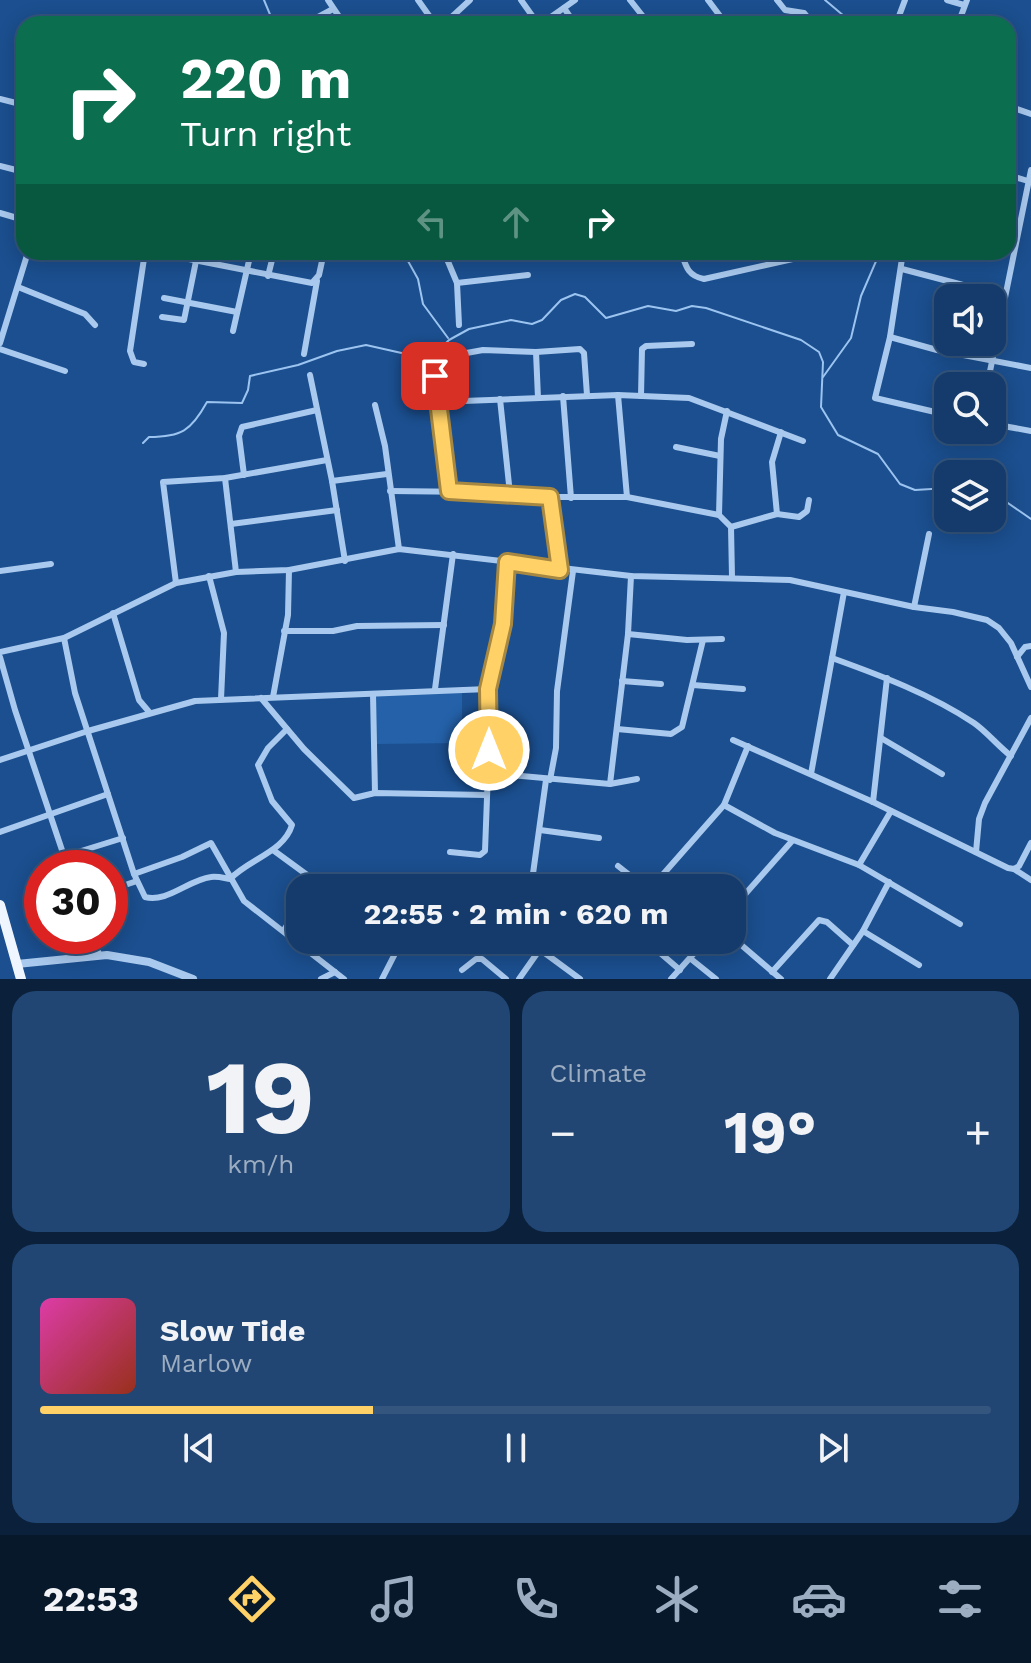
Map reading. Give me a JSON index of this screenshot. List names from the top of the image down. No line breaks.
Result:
{"page":{"turn":["220 m","Turn right"],"limit":"30","trip":"22:55 · 2 min · 620 m","tile":[["19","km/h"],"Climate"],"heat":["−","19°","+"],"song":["Slow Tide","Marlow"],"tabs":"22:53"}}
